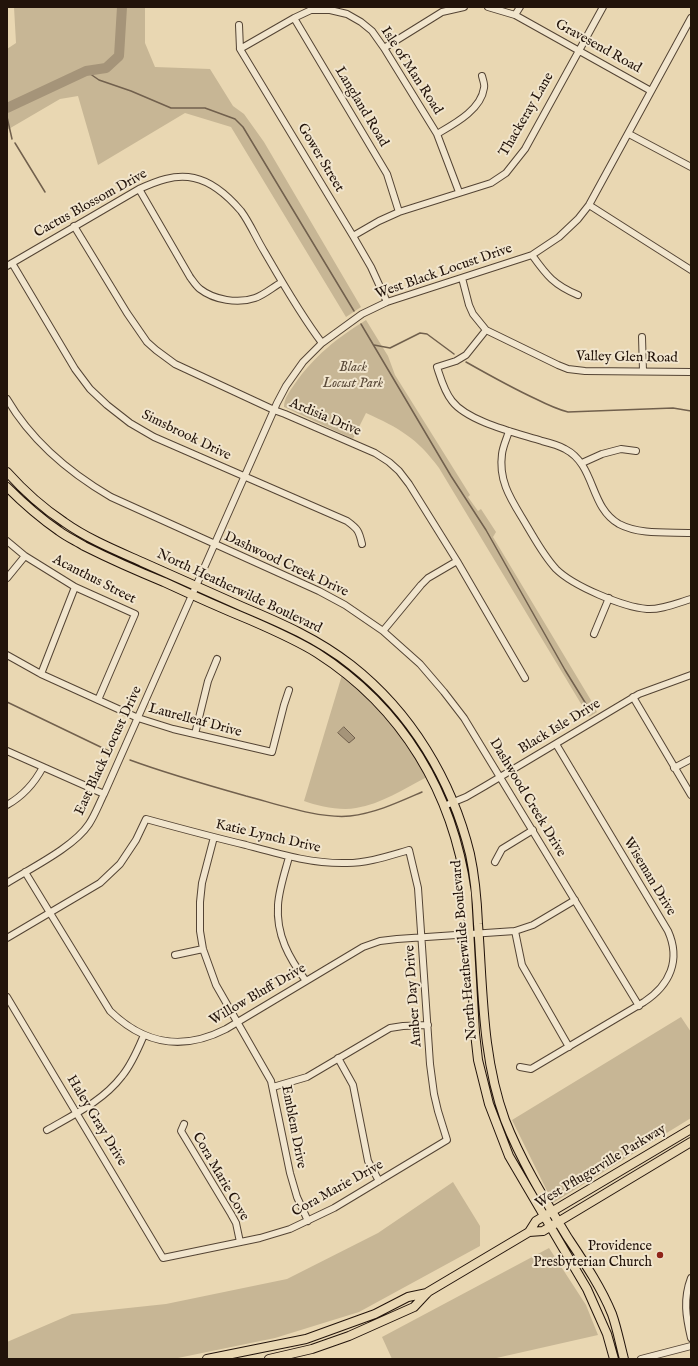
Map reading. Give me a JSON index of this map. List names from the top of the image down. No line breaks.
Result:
{"streets":{"main road":["North Heatherwilde Boulevard","West Pflugerville Parkway"],"street":["Gravesend Road","Isle of Man Road","Langland Road","Thackeray Lane","Gower Street","Cactus Blossom Drive","West Black Locust Drive","Valley Glen Road","Ardisia Drive","Simsbrook Drive","Dashwood Creek Drive","Acanthus Street","Laurelleaf Drive","Black Isle Drive","East Black Locust Drive","Katie Lynch Drive","Wiseman Drive","Willow Bluff Drive","Amber Day Drive","Haley Gray Drive","Emblem Drive","Cora Marie Cove","Cora Marie Drive"]},"crossings":[["Gravesend Road","Thackeray Lane"],["Gravesend Road","West Black Locust Drive"],["Isle of Man Road","Langland Road"],["Isle of Man Road","Thackeray Lane"],["Isle of Man Road","Gower Street"],["Langland Road","Thackeray Lane"],["Thackeray Lane","Gower Street"],["Gower Street","West Black Locust Drive"],["Cactus Blossom Drive","West Black Locust Drive"],["Cactus Blossom Drive","Ardisia Drive"],["Cactus Blossom Drive","Simsbrook Drive"],["West Black Locust Drive","Valley Glen Road"],["West Black Locust Drive","Ardisia Drive"],["West Black Locust Drive","Simsbrook Drive"],["West Black Locust Drive","Dashwood Creek Drive"],["West Black Locust Drive","North Heatherwilde Boulevard"],["West Black Locust Drive","East Black Locust Drive"],["Dashwood Creek Drive","Black Isle Drive"],["Dashwood Creek Drive","Wiseman Drive"],["Dashwood Creek Drive","Willow Bluff Drive"],["Acanthus Street","Laurelleaf Drive"],["North Heatherwilde Boulevard","Black Isle Drive"],["North Heatherwilde Boulevard","East Black Locust Drive"],["North Heatherwilde Boulevard","Willow Bluff Drive"],["North Heatherwilde Boulevard","West Pflugerville Parkway"],["Laurelleaf Drive","East Black Locust Drive"],["Black Isle Drive","Wiseman Drive"],["East Black Locust Drive","Willow Bluff Drive"],["Katie Lynch Drive","Willow Bluff Drive"],["Katie Lynch Drive","Amber Day Drive"],["Katie Lynch Drive","Emblem Drive"],["Willow Bluff Drive","Amber Day Drive"],["Willow Bluff Drive","Emblem Drive"],["Amber Day Drive","Cora Marie Drive"],["Haley Gray Drive","Cora Marie Drive"],["Emblem Drive","Cora Marie Drive"],["Cora Marie Cove","Cora Marie Drive"]],"parks":["Black Locust Park"],"places":["Providence Presbyterian Church"]}
